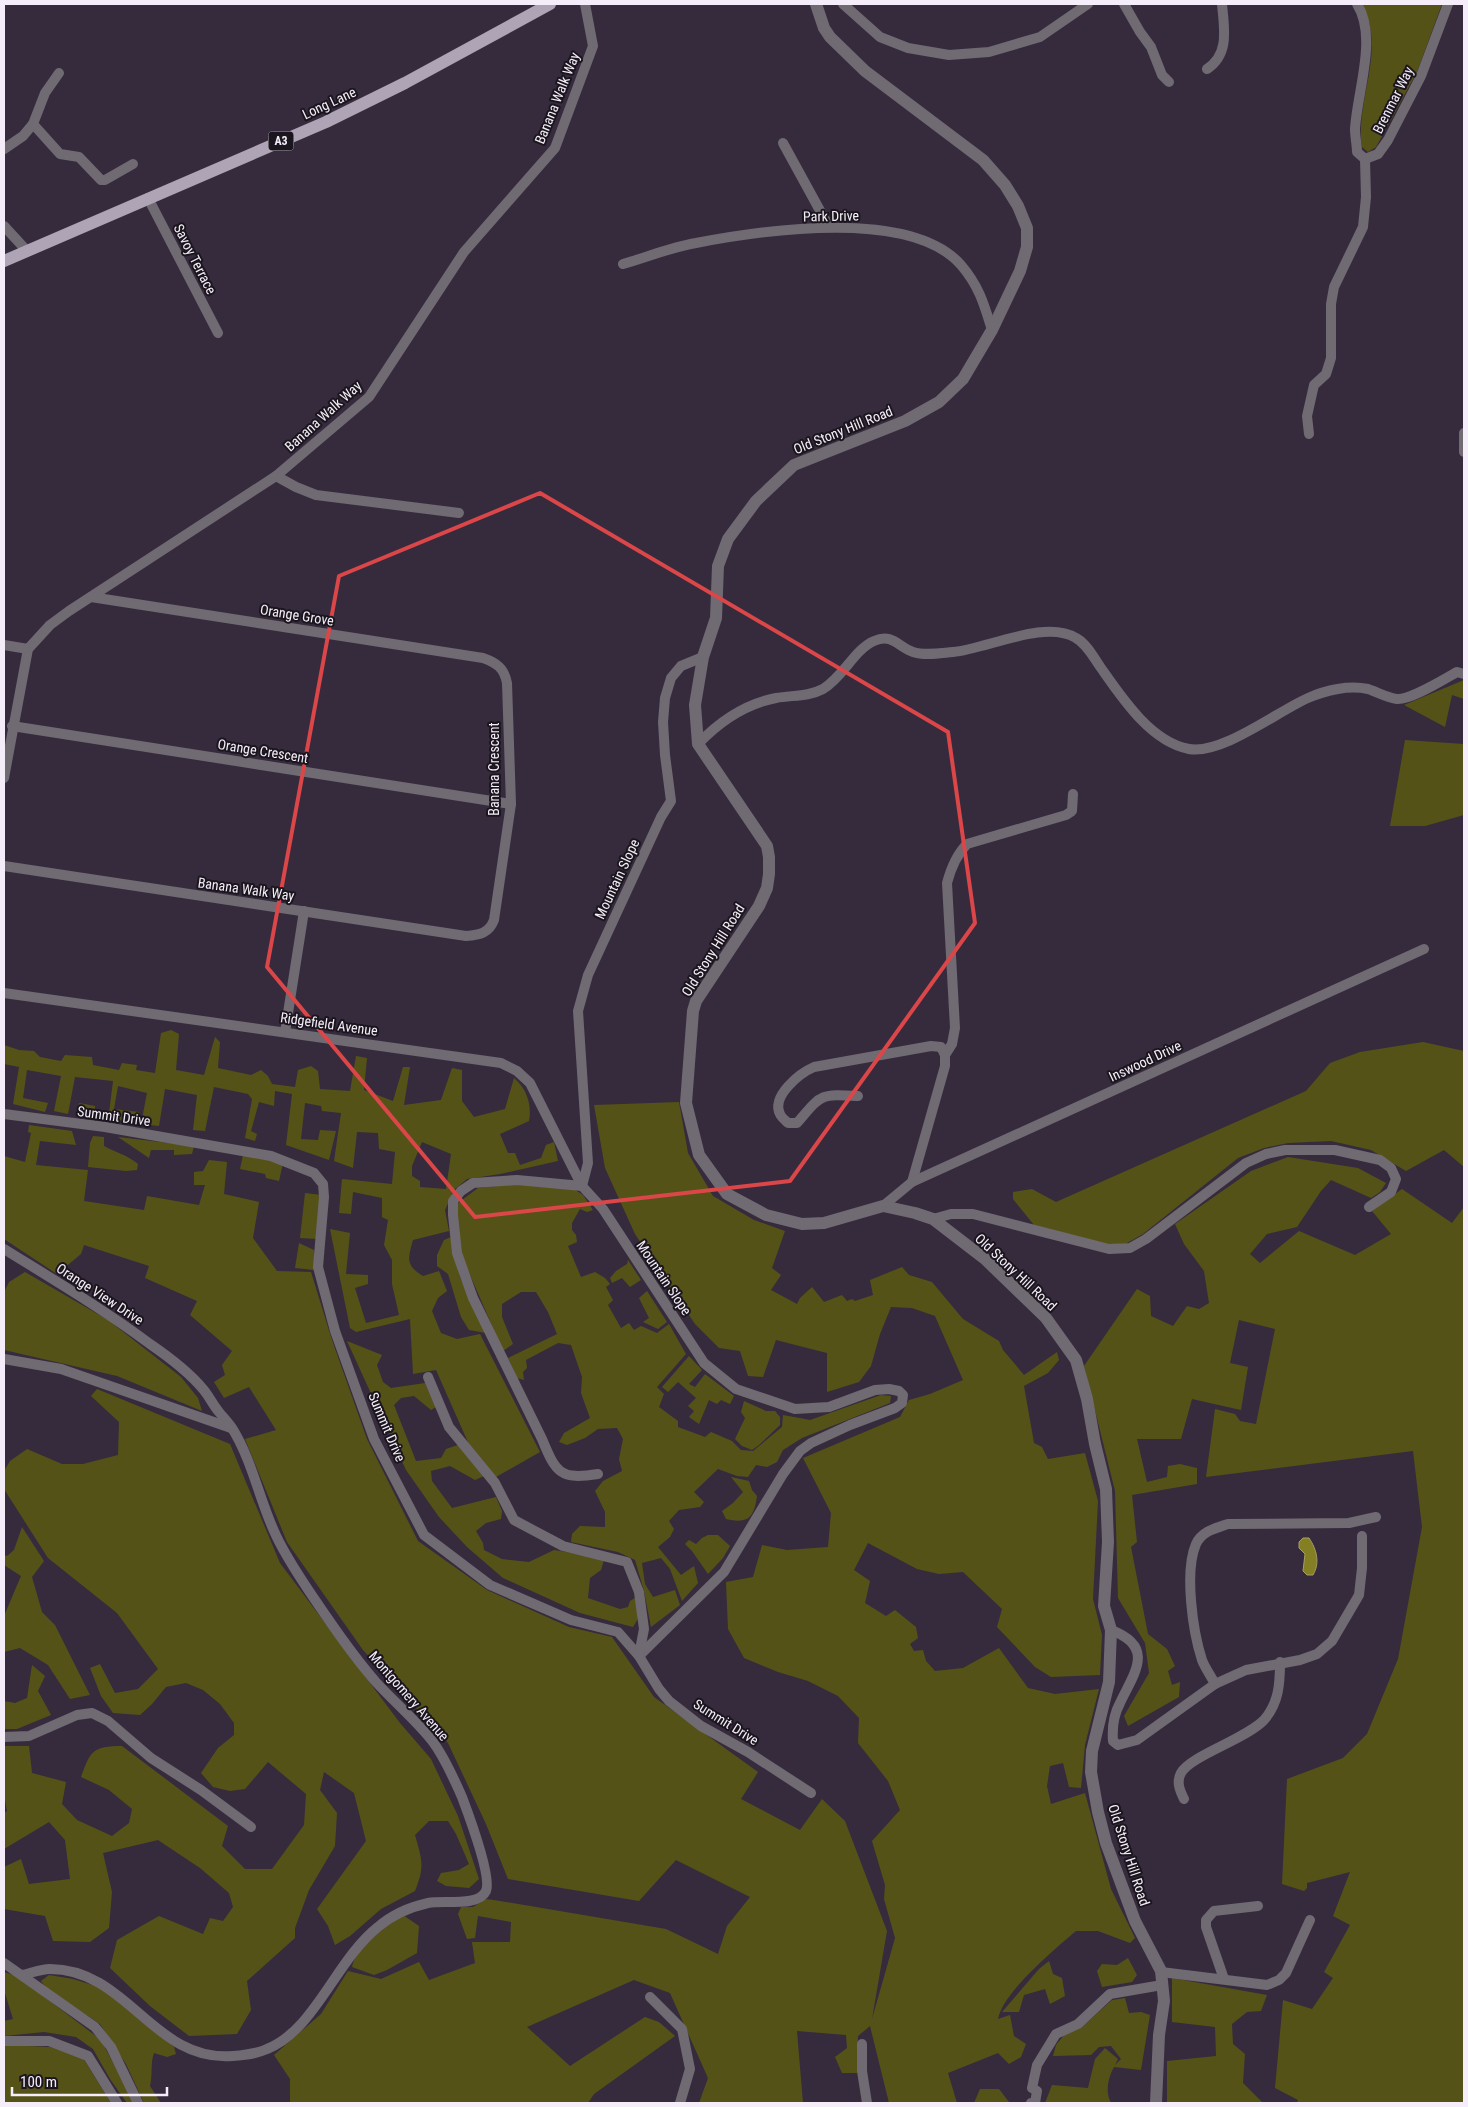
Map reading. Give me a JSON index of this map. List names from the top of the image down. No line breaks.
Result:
{"streets":{"main road":["Long Lane","A3"],"street":["Banana Walk Way","Brenmar Way","Park Drive","Savoy Terrace","Old Stony Hill Road","Orange Grove","Orange Crescent","Banana Crescent","Mountain Slope","Ridgefield Avenue","Inswood Drive","Summit Drive","Orange View Drive","Montgomery Avenue"]},"crossings":[["Banana Walk Way","Orange Grove"],["Banana Walk Way","Banana Crescent"],["Long Lane","Savoy Terrace"],["Park Drive","Old Stony Hill Road"],["Old Stony Hill Road","Mountain Slope"],["Old Stony Hill Road","Inswood Drive"],["Orange Grove","Banana Crescent"],["Orange Crescent","Banana Crescent"],["Mountain Slope","Ridgefield Avenue"],["Mountain Slope","Summit Drive"],["Orange View Drive","Montgomery Avenue"]],"scale_bar":"100 m"}
